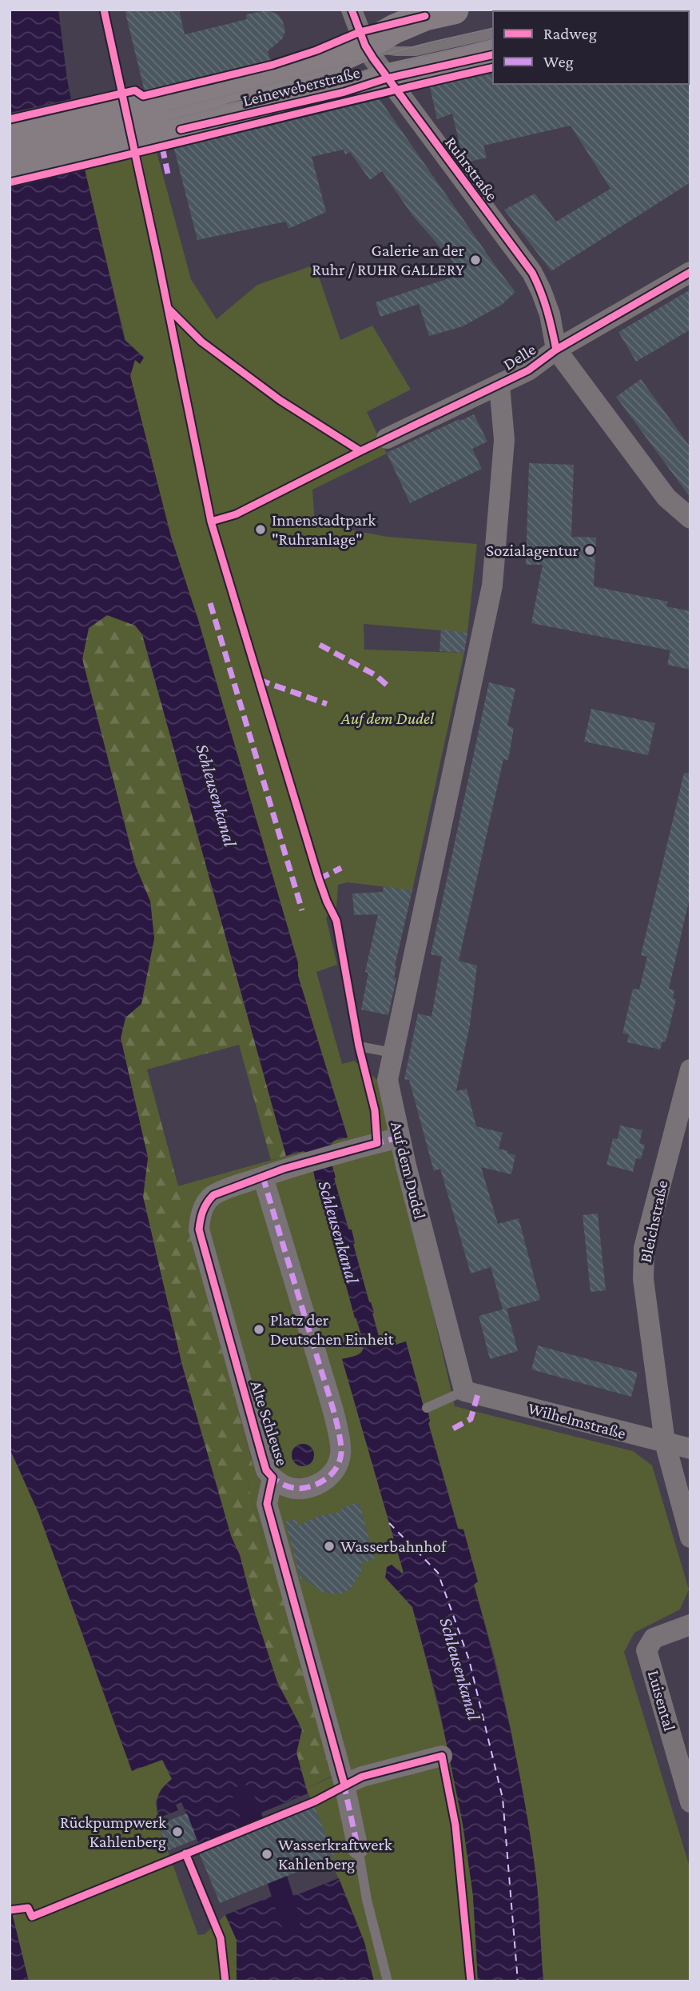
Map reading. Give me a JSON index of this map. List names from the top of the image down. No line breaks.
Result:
{"streets":{"main road":["Leineweberstraße"],"street":["Ruhrstraße","Delle","Auf dem Dudel","Bleichstraße","Wilhelmstraße","Alte Schleuse","Luisental"]},"crossings":[["Leineweberstraße","Ruhrstraße"],["Ruhrstraße","Delle"],["Delle","Auf dem Dudel"],["Auf dem Dudel","Wilhelmstraße"],["Auf dem Dudel","Alte Schleuse"],["Bleichstraße","Wilhelmstraße"]],"water":["Schleusenkanal"],"parks":["Auf dem Dudel"],"places":["Galerie an der Ruhr / RUHR GALLERY","Innenstadtpark \"Ruhranlage\"","Sozialagentur","Platz der Deutschen Einheit","Wasserbahnhof","Rückpumpwerk Kahlenberg","Wasserkraftwerk Kahlenberg"],"legend":["Radweg","Weg"]}
